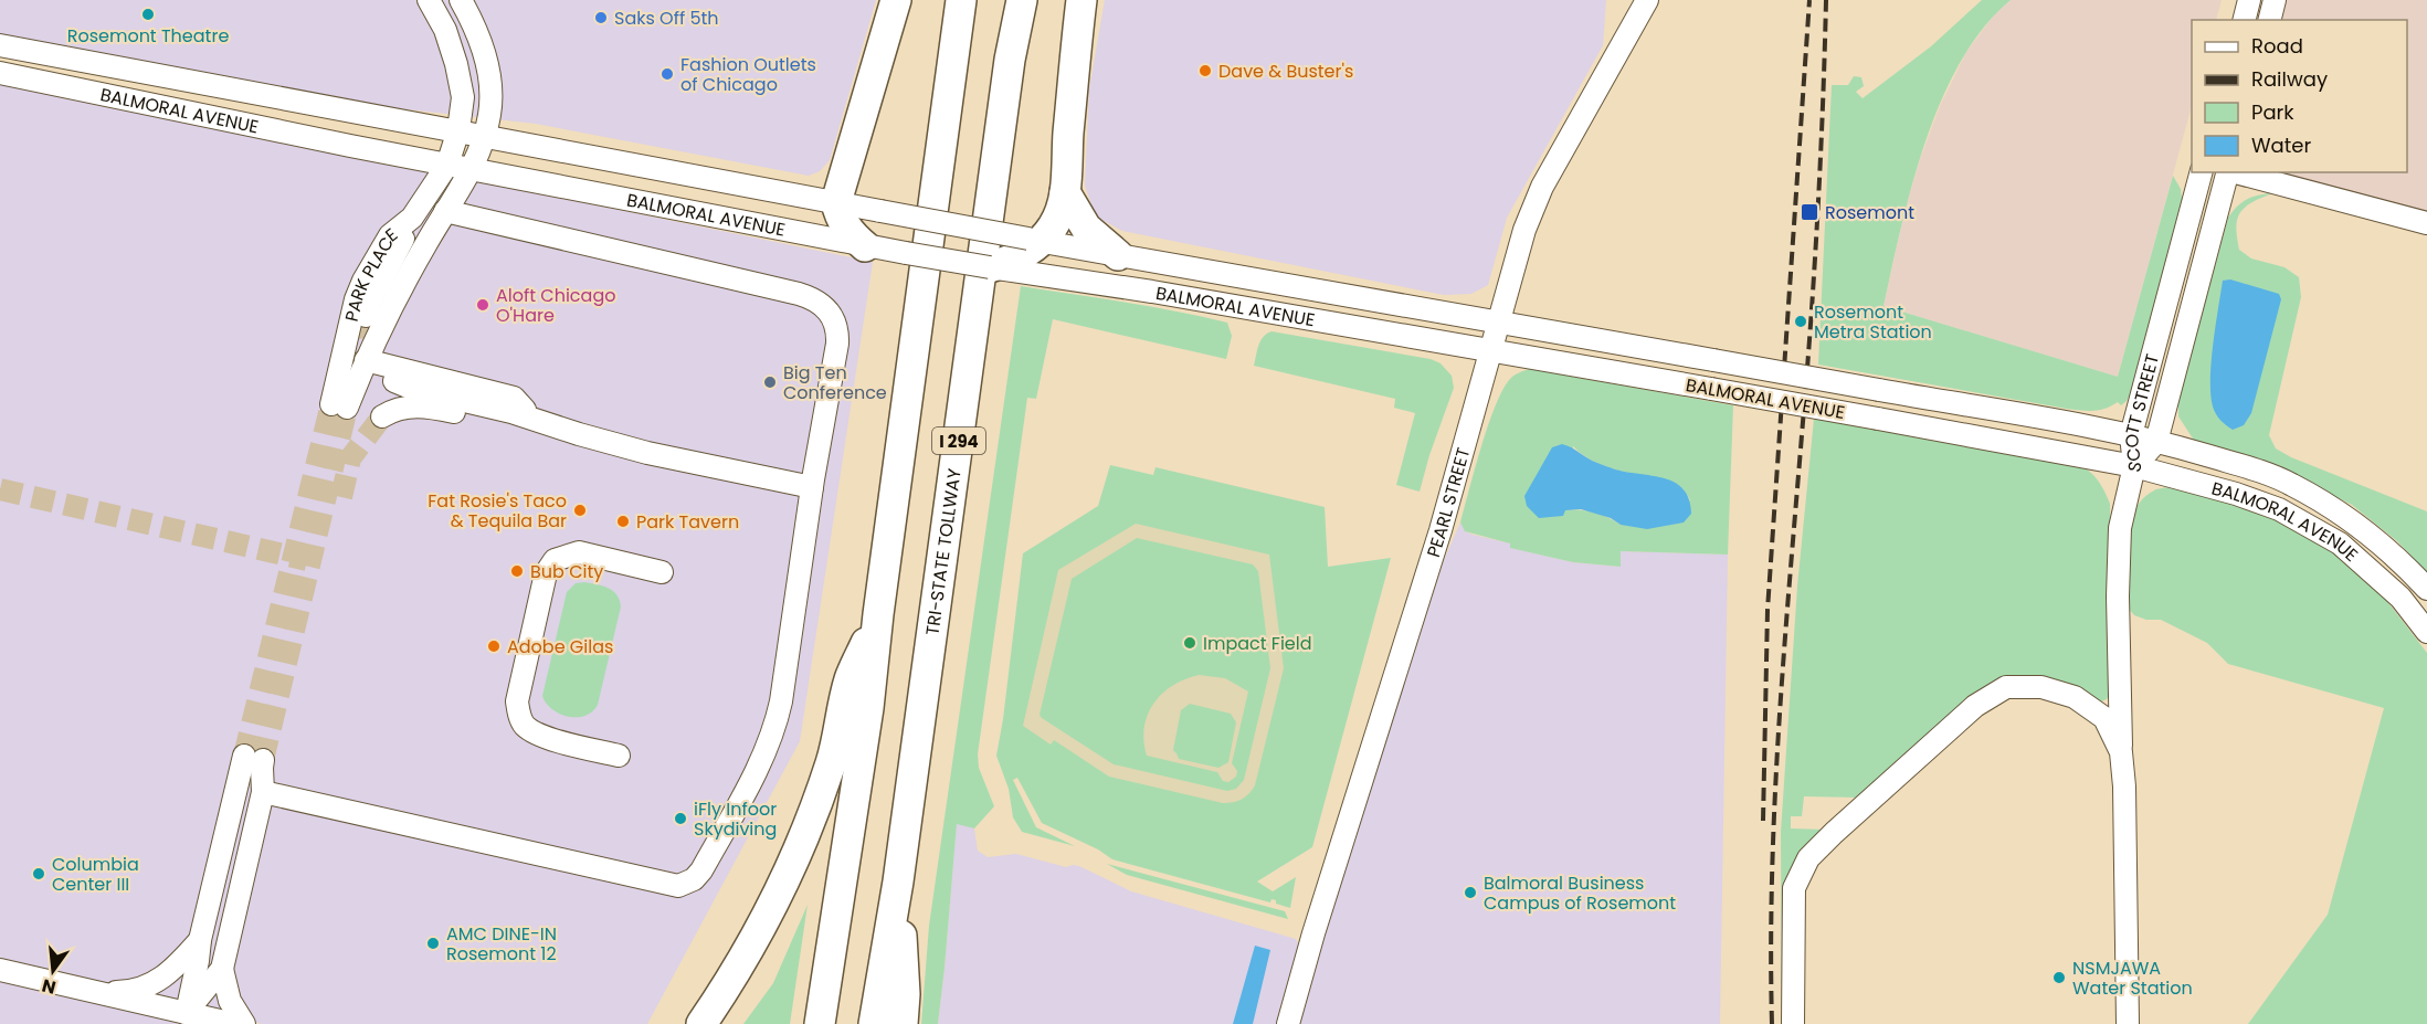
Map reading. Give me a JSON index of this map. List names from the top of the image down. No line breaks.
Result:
{"streets":{"highway":["I 294","TRI-STATE TOLLWAY"],"street":["BALMORAL AVENUE","PARK PLACE","SCOTT STREET","PEARL STREET"]},"crossings":[["BALMORAL AVENUE","PARK PLACE"],["BALMORAL AVENUE","SCOTT STREET"],["BALMORAL AVENUE","PEARL STREET"]],"places":{"other":["Rosemont Theatre","Saks Off 5th","Dave & Buster's","Fashion Outlets of Chicago","Aloft Chicago O'Hare","Rosemont Metra Station","Big Ten Conference","Fat Rosie's Taco & Tequila Bar","Park Tavern","Bub City","Impact Field","Adobe Gilas","iFly Infoor Skydiving","Columbia Center III","Balmoral Business Campus of Rosemont","AMC DINE-IN Rosemont 12","NSMJAWA Water Station"],"transit":["Rosemont"]},"legend":["Road","Railway","Park","Water"],"north":"bottom"}
